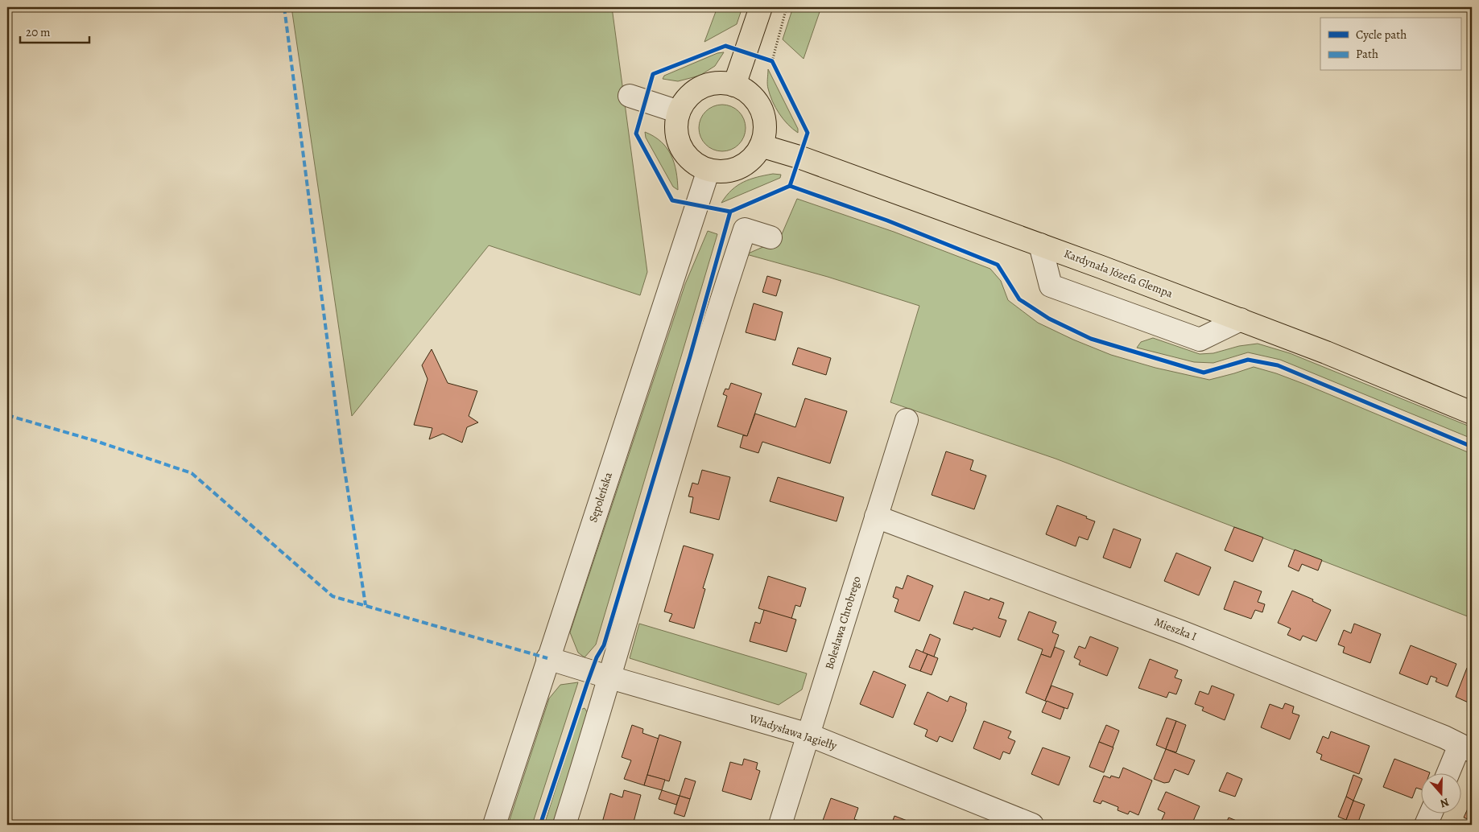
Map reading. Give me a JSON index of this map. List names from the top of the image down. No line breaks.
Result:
{"streets":{"main road":["Kardynała Józefa Glempa"],"street":["Sępoleńska","Bolesława Chrobrego","Mieszka I","Władysława Jagiełły"]},"crossings":[["Kardynała Józefa Glempa","Sępoleńska"],["Sępoleńska","Władysława Jagiełły"],["Bolesława Chrobrego","Mieszka I"],["Bolesława Chrobrego","Władysława Jagiełły"]],"legend":["Cycle path","Path"],"scale_bar":"20 m","north":"bottom"}
